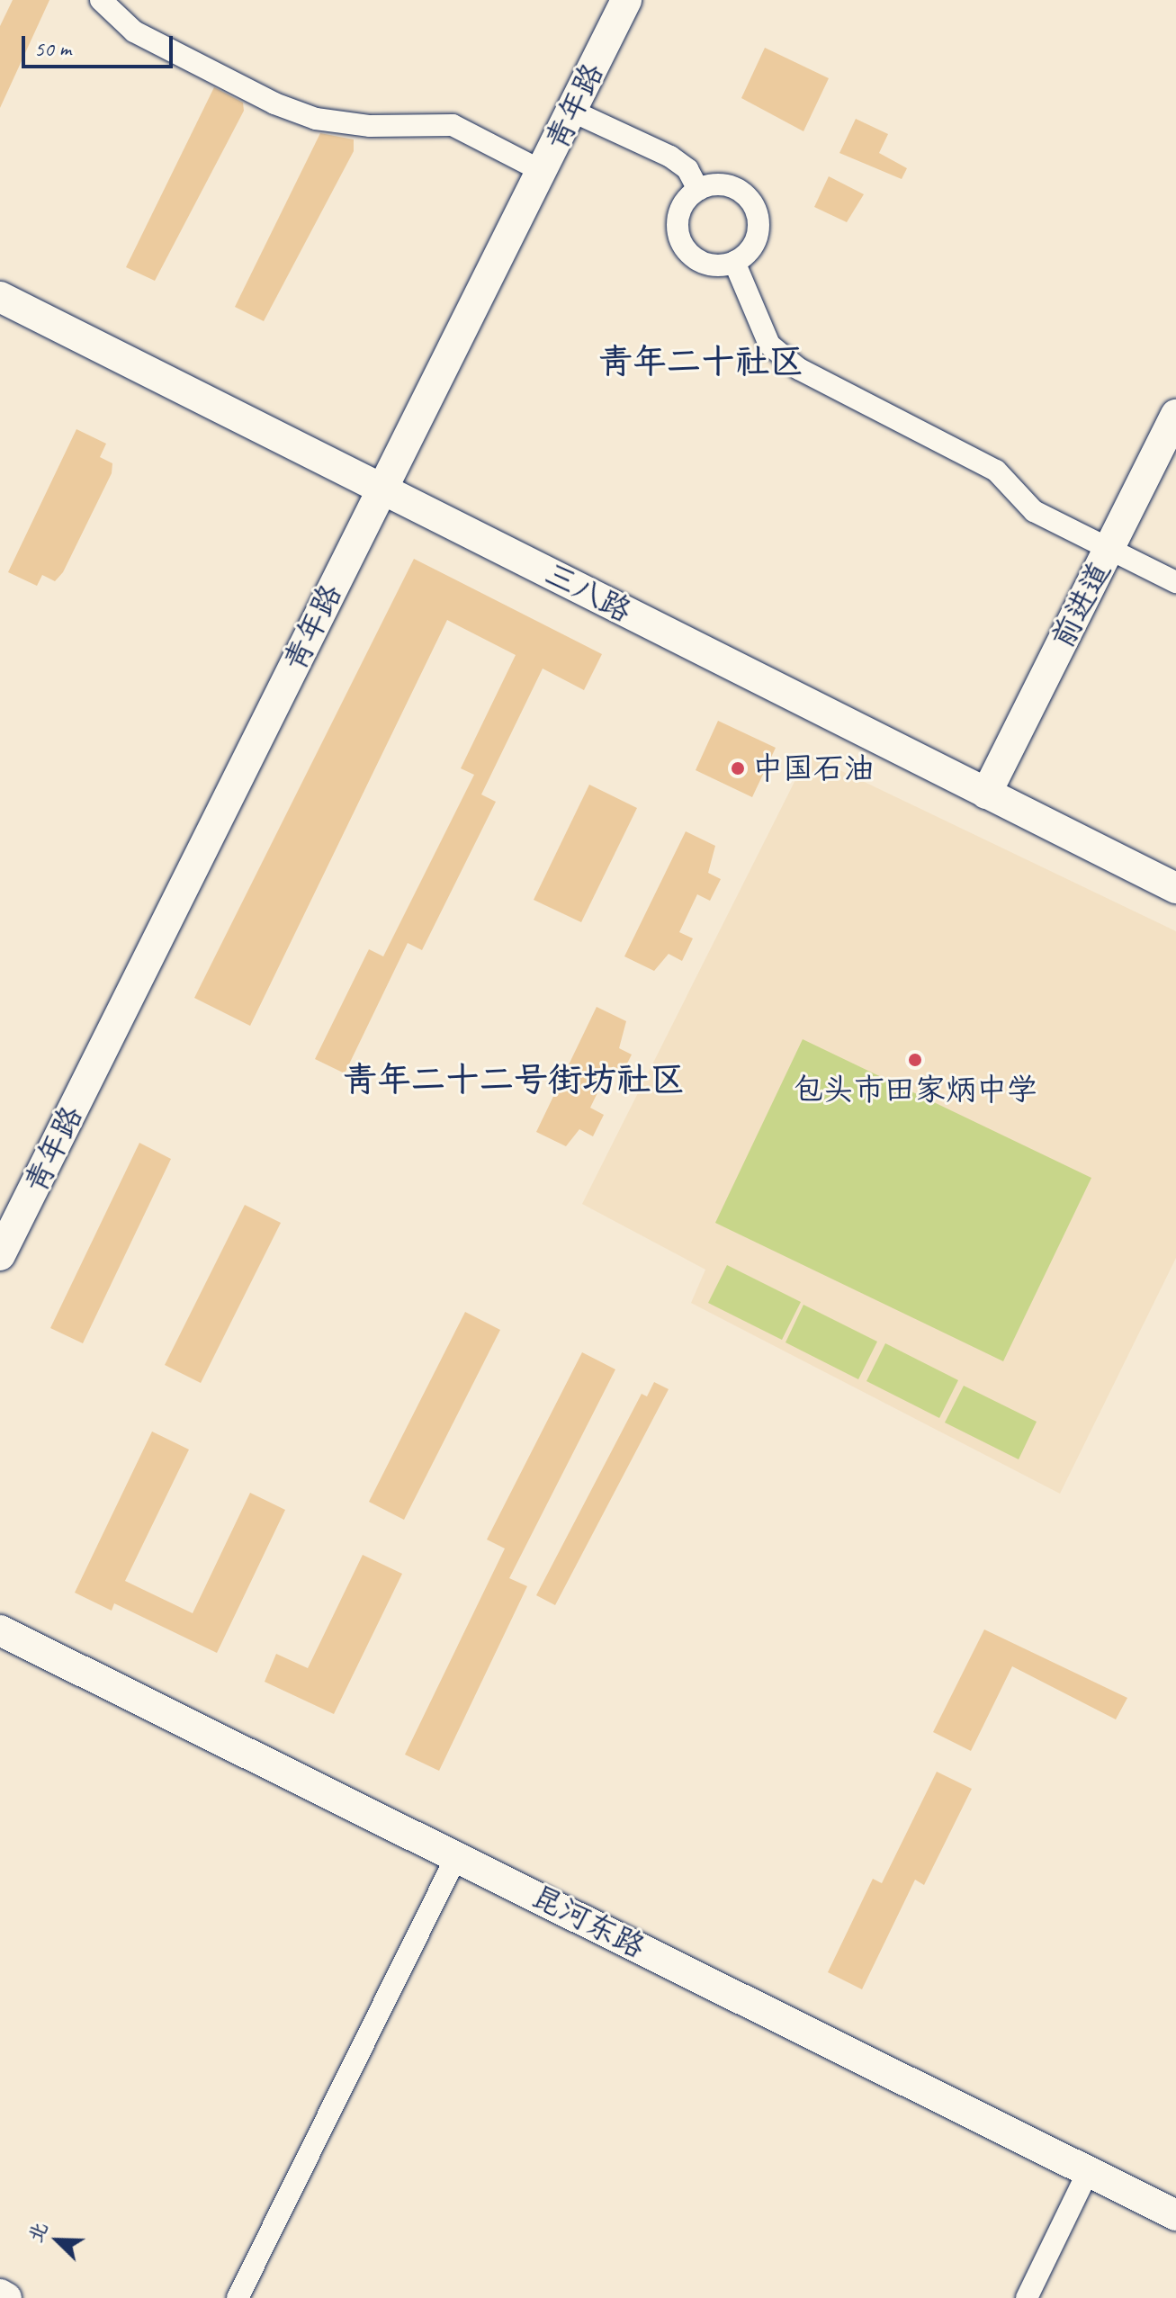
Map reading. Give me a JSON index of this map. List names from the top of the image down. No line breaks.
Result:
{"streets":{"main road":["青年路","三八路","前进道","昆河东路"]},"crossings":[["青年路","三八路"],["三八路","前进道"]],"districts":["青年二十社区","青年二十二号街坊社区"],"places":["中国石油","包头市田家炳中学"],"scale_bar":"50 m","north":"top left"}
